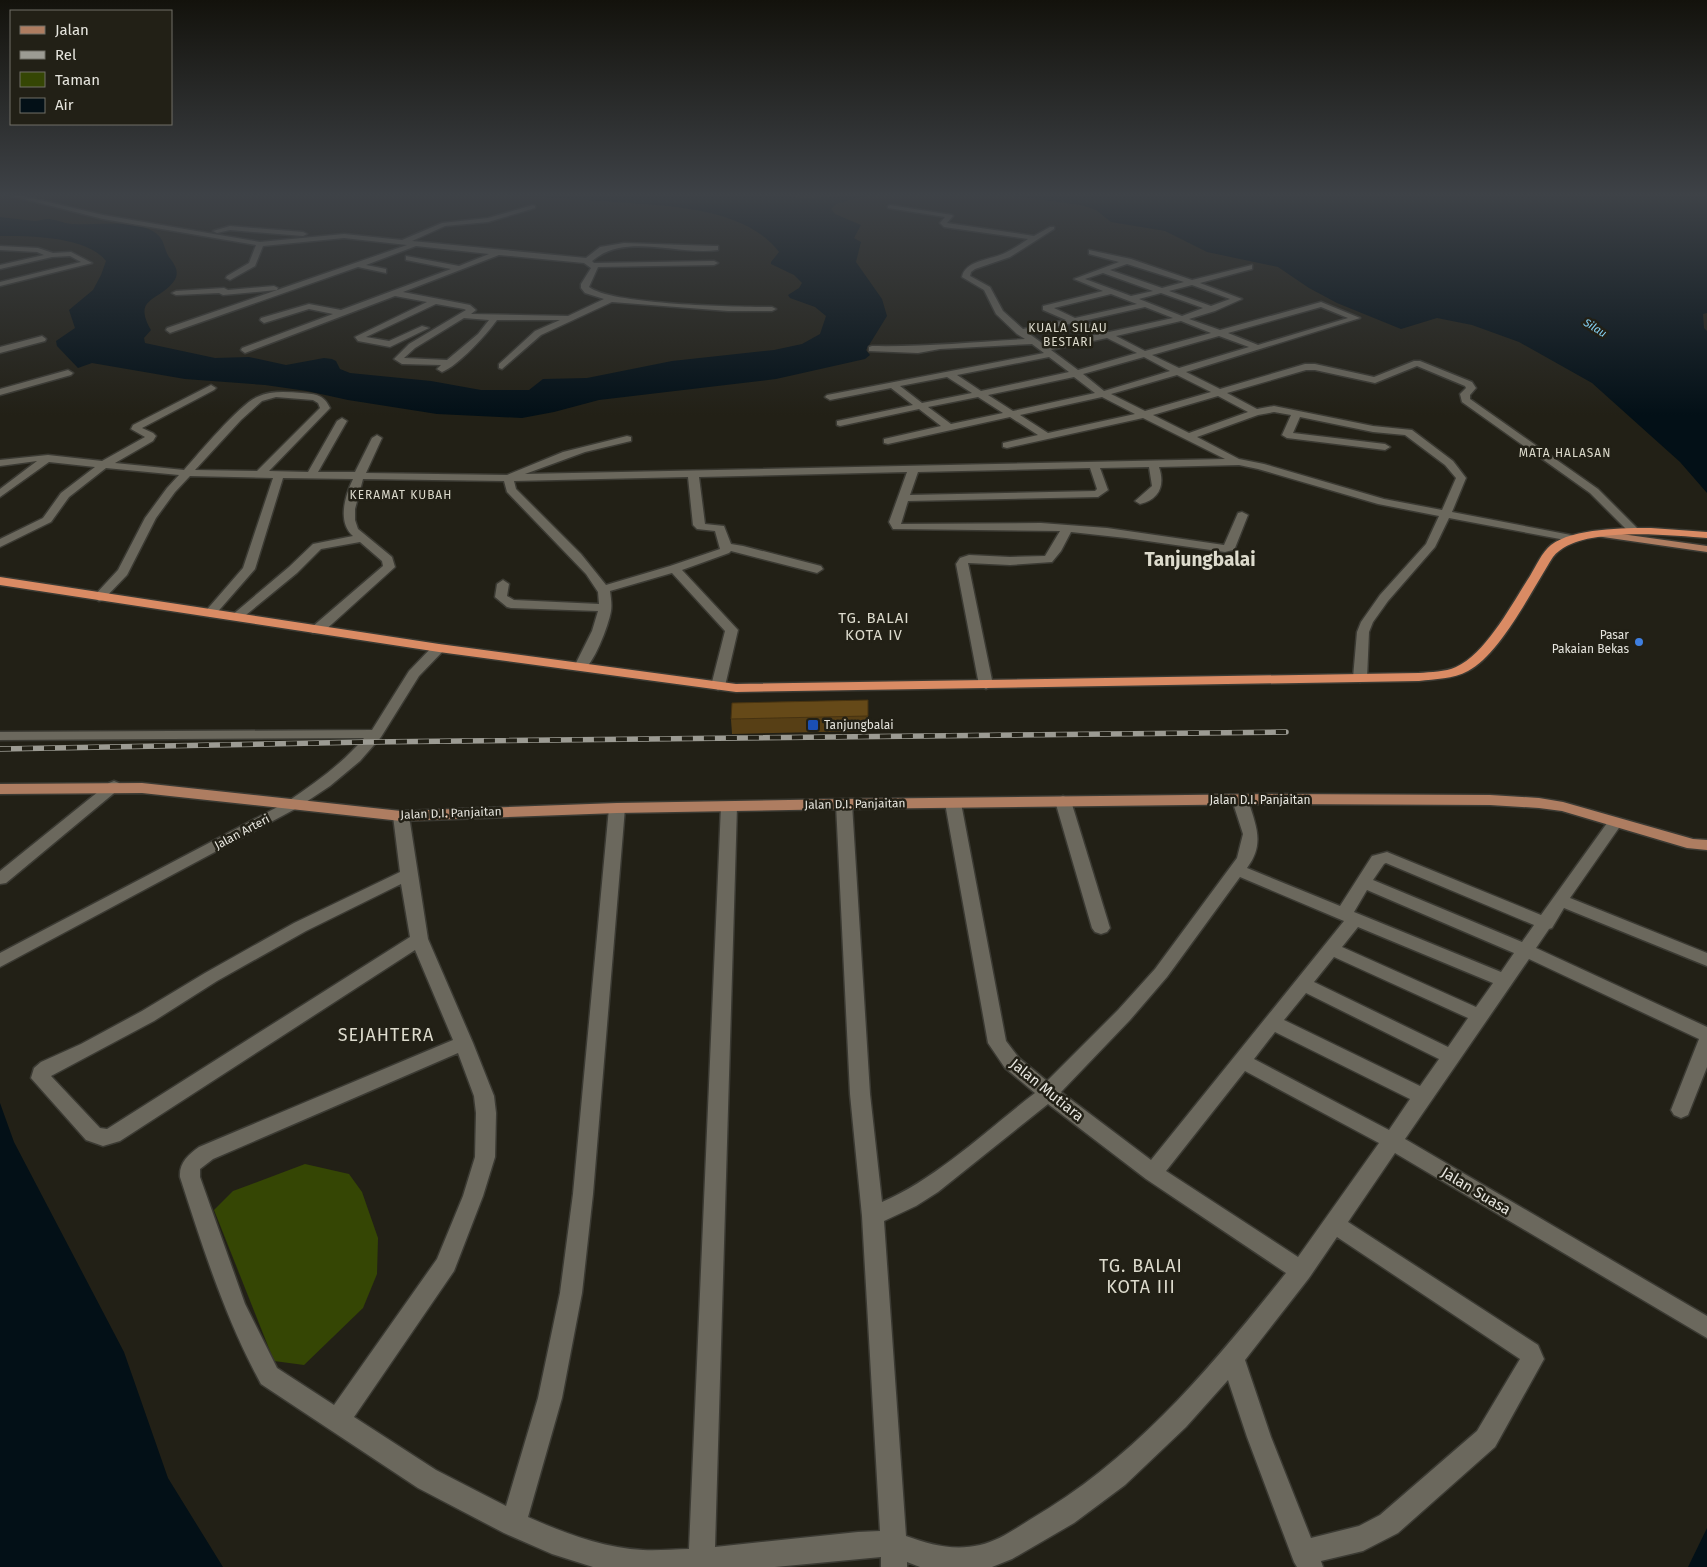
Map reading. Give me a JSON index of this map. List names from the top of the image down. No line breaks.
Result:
{"streets":{"main road":["Jalan D.I. Panjaitan"],"street":["Jalan Arteri","Jalan Mutiara","Jalan Suasa"]},"crossings":[["Jalan D.I. Panjaitan","Jalan Arteri"],["Jalan D.I. Panjaitan","Jalan Mutiara"]],"districts":["KUALA SILAU BESTARI","MATA HALASAN","KERAMAT KUBAH","Tanjungbalai","TG. BALAI KOTA IV","SEJAHTERA","TG. BALAI KOTA III"],"water":["Silau"],"places":{"other":["Pasar Pakaian Bekas"],"transit":["Tanjungbalai"]},"legend":["Jalan","Rel","Taman","Air"]}
